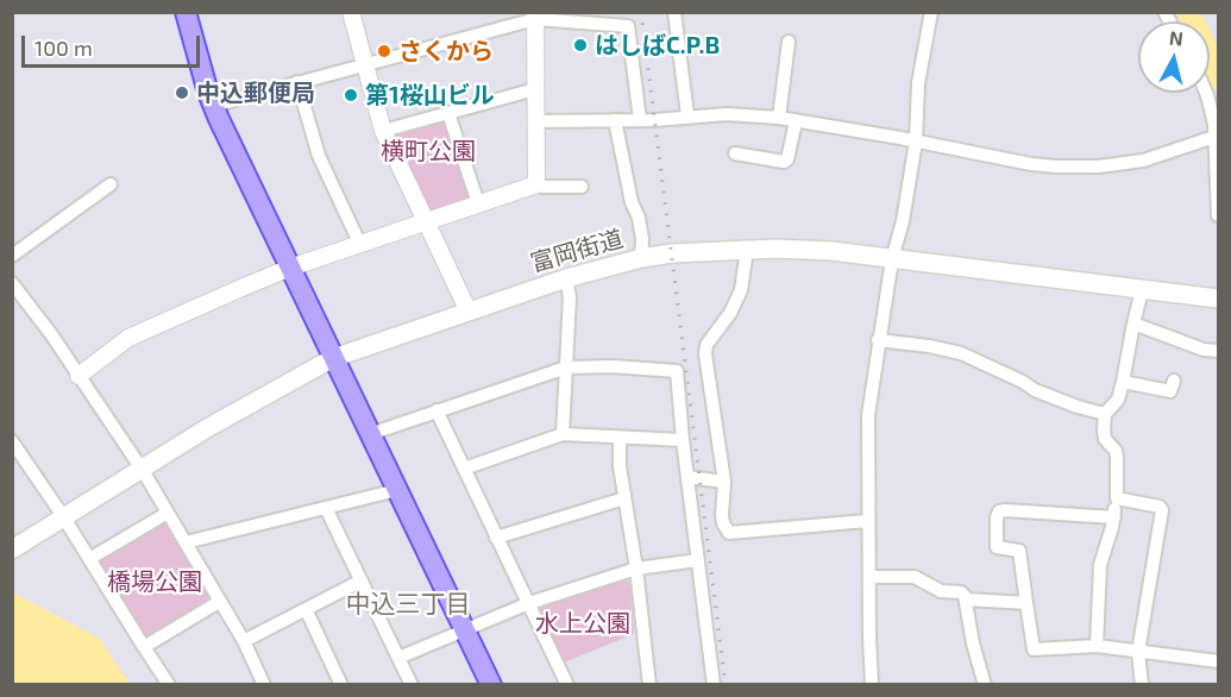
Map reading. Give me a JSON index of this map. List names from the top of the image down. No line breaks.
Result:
{"streets":{"main road":["富岡街道"]},"districts":["中込三丁目"],"parks":["横町公園","橋場公園","水上公園"],"places":["はしばC.P.B","さくから","中込郵便局","第1桜山ビル"],"scale_bar":"100 m","north":"top"}
